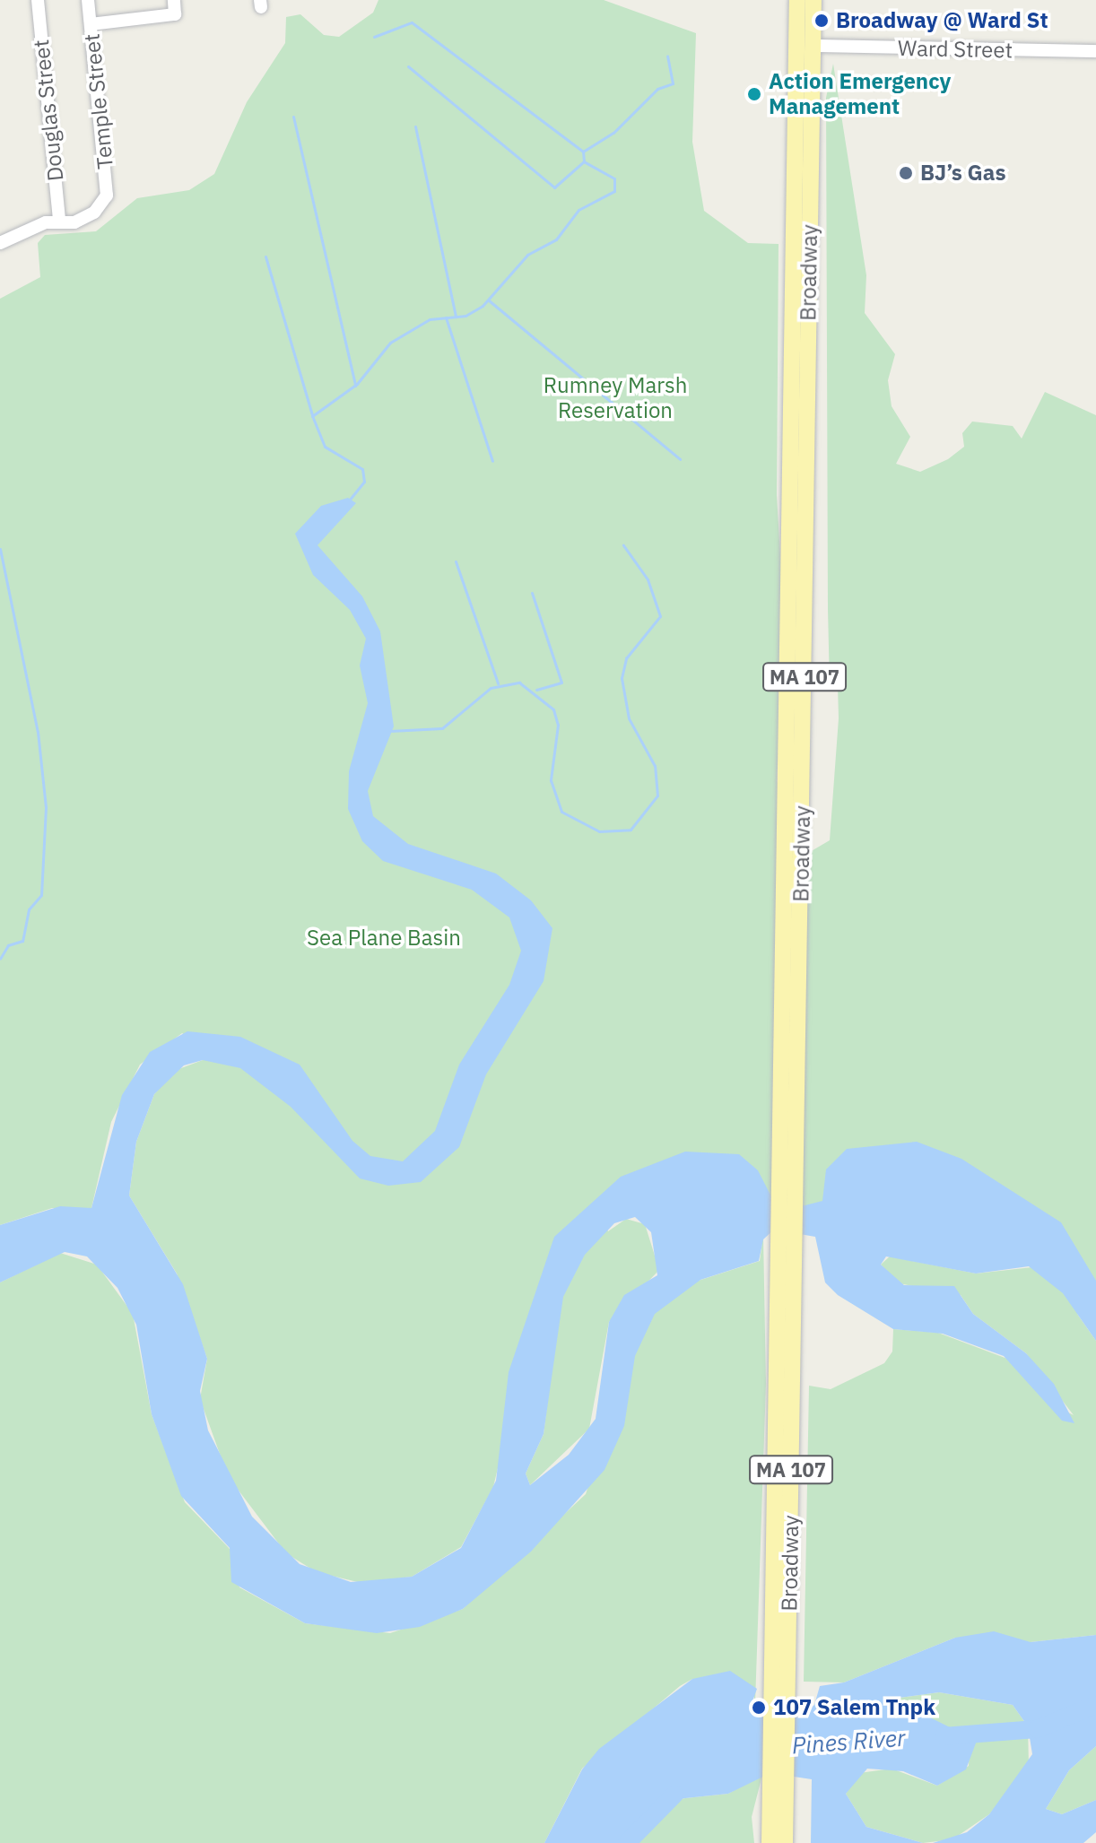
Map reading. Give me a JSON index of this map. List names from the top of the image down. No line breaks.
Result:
{"streets":{"main road":["Broadway","MA 107"],"street":["Ward Street","Temple Street","Douglas Street"]},"crossings":[["Ward Street","Broadway"],["Temple Street","Douglas Street"],["Broadway","MA 107"]],"water":["Pines River"],"parks":["Rumney Marsh Reservation","Sea Plane Basin"],"places":["Broadway @ Ward St","Action Emergency Management","BJ’s Gas","107 Salem Tnpk"]}
